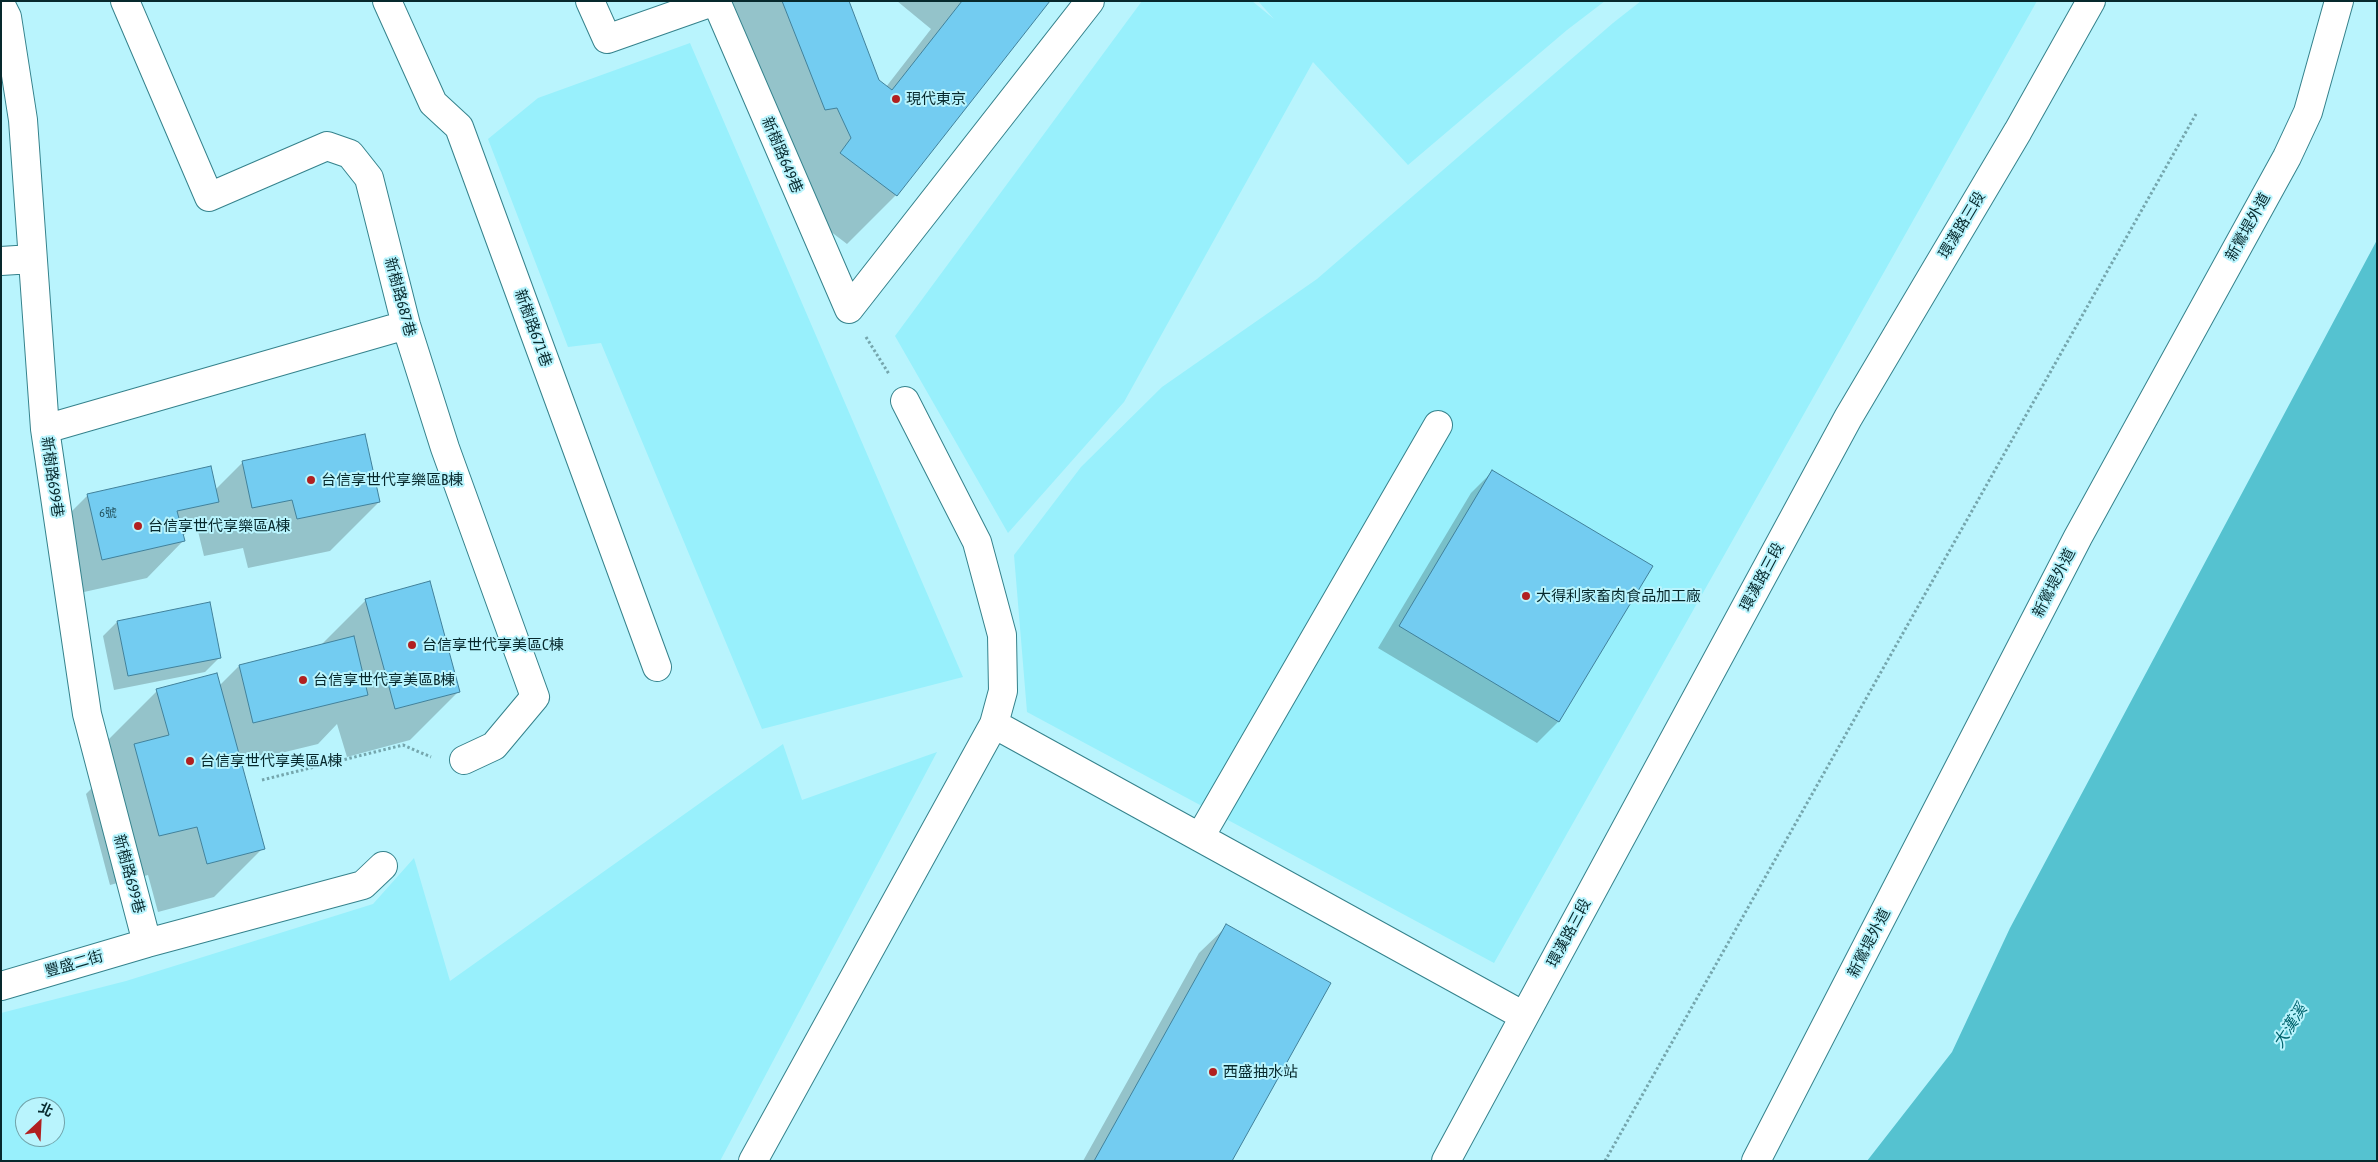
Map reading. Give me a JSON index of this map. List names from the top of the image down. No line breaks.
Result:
{"streets":{"street":["新樹路649巷","環漢路三段","新鶯堤外道","新樹路687巷","新樹路671巷","新樹路699巷","豐盛二街"]},"crossings":[["新樹路699巷","豐盛二街"]],"water":["大漢溪"],"places":["現代東京","台信享世代享樂區B棟","台信享世代享樂區A棟","大得利家畜肉食品加工廠","台信享世代享美區C棟","台信享世代享美區B棟","台信享世代享美區A棟","西盛抽水站"],"house_numbers":["6號"],"north":"top right"}
